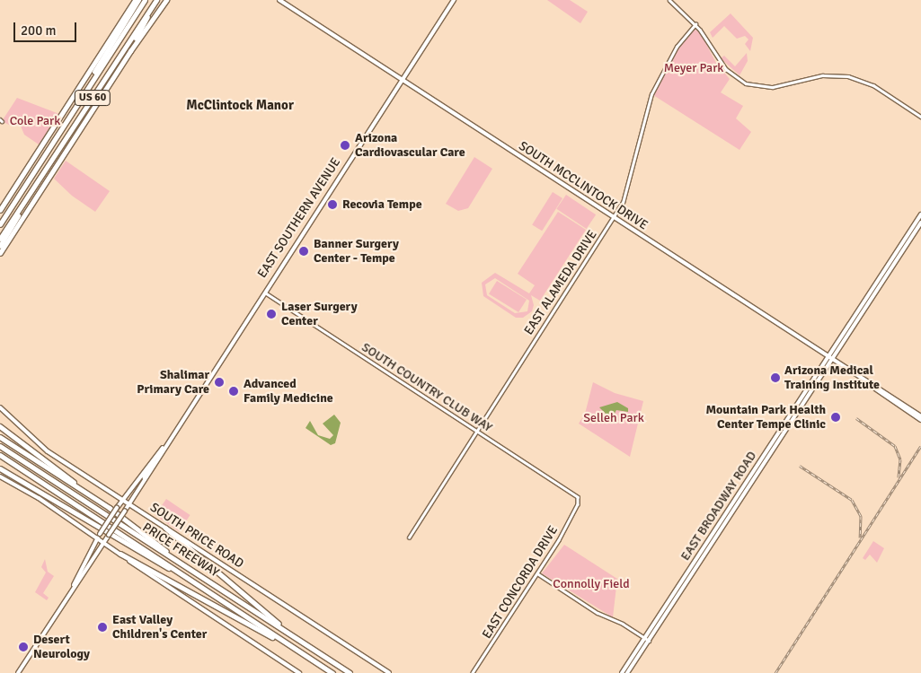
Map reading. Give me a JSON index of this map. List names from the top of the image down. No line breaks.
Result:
{"streets":{"highway":["US 60","PRICE FREEWAY"],"main road":["SOUTH MCCLINTOCK DRIVE","EAST SOUTHERN AVENUE","EAST BROADWAY ROAD","SOUTH PRICE ROAD"],"street":["EAST ALAMEDA DRIVE","SOUTH COUNTRY CLUB WAY","EAST CONCORDA DRIVE"]},"crossings":[["SOUTH MCCLINTOCK DRIVE","EAST SOUTHERN AVENUE"],["SOUTH MCCLINTOCK DRIVE","EAST ALAMEDA DRIVE"],["SOUTH MCCLINTOCK DRIVE","EAST BROADWAY ROAD"],["EAST SOUTHERN AVENUE","SOUTH COUNTRY CLUB WAY"],["EAST SOUTHERN AVENUE","SOUTH PRICE ROAD"],["EAST ALAMEDA DRIVE","SOUTH COUNTRY CLUB WAY"],["SOUTH COUNTRY CLUB WAY","EAST CONCORDA DRIVE"]],"districts":["McClintock Manor"],"parks":["Meyer Park","Cole Park","Selleh Park","Connolly Field"],"places":["Arizona Cardiovascular Care","Recovia Tempe","Banner Surgery Center - Tempe","Laser Surgery Center","Arizona Medical Training Institute","Shalimar Primary Care","Advanced Family Medicine","Mountain Park Health Center Tempe Clinic","East Valley Children's Center","Desert Neurology"],"scale_bar":"200 m"}
